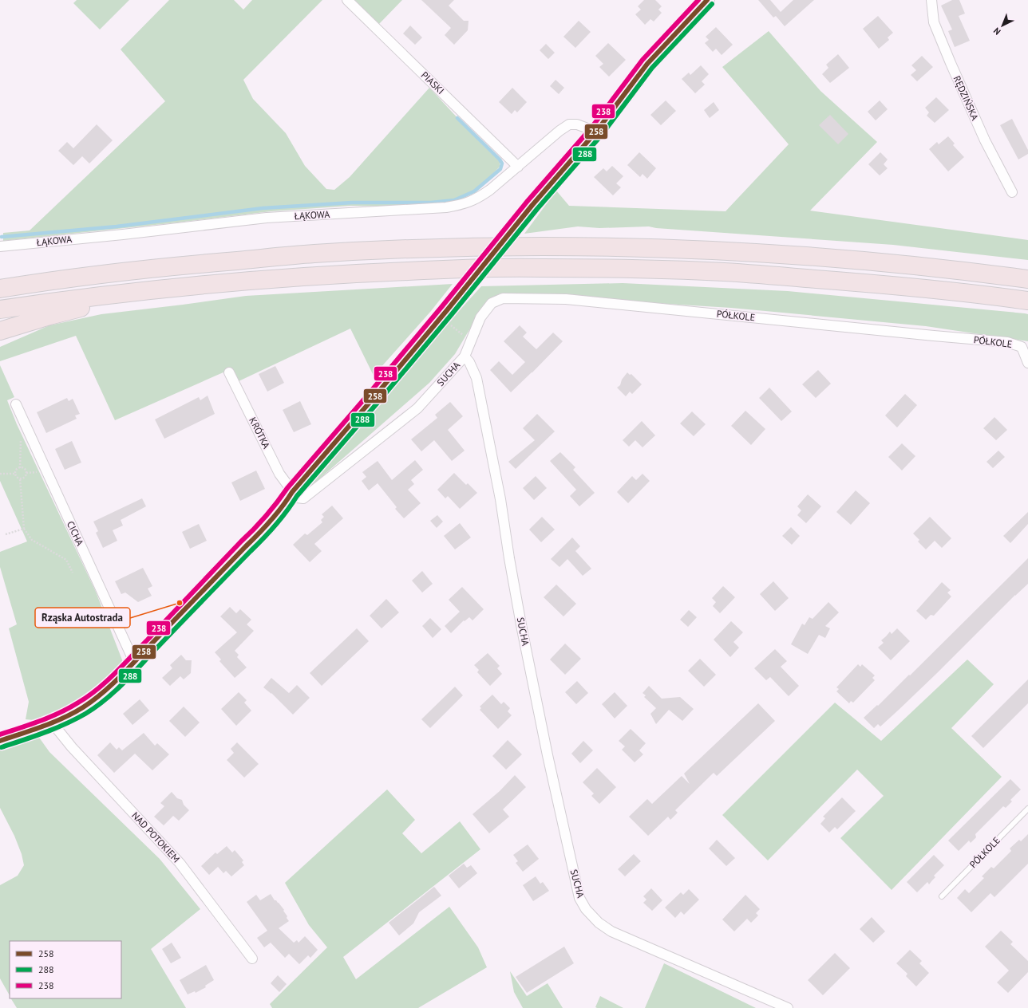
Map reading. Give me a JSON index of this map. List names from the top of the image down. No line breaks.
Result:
{"streets":{"street":["PIASKI","RĘDZIŃSKA","ŁĄKOWA","PÓŁKOLE","SUCHA","KRÓTKA","CICHA","NAD POTOKIEM"]},"crossings":[["PIASKI","ŁĄKOWA"],["PÓŁKOLE","SUCHA"],["SUCHA","KRÓTKA"]],"places":["Rząska Autostrada"],"lines":["transit line 258","transit line 238","transit line 288"],"legend":["258","288","238"],"north":"bottom left"}
